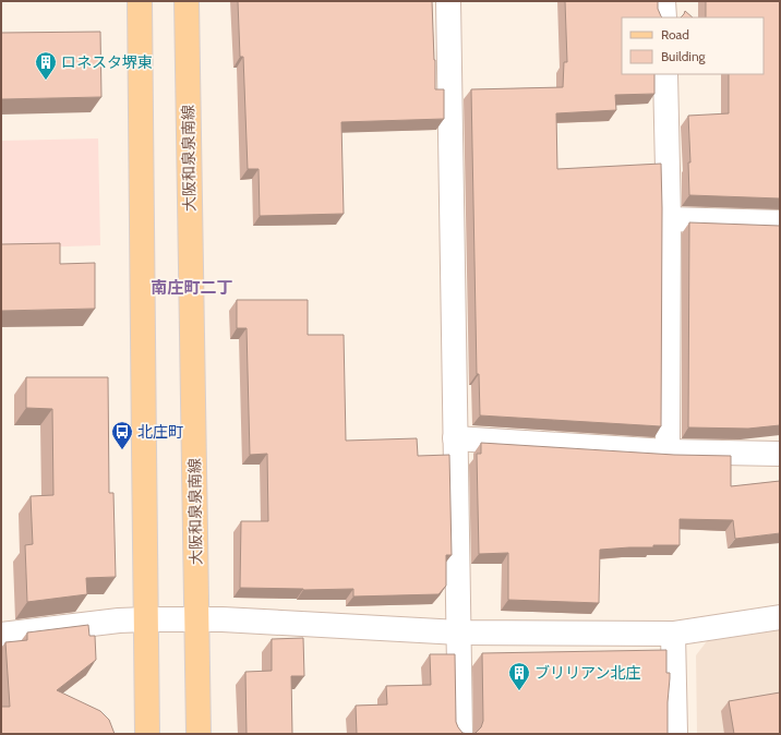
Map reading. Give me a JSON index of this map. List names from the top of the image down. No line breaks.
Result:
{"streets":{"main road":["大阪和泉泉南線"]},"districts":["南庄町二丁"],"places":{"building":["ロネスタ堺東","ブリリアン北庄"],"bus stop":["北庄町"]},"legend":["Road","Building"]}
